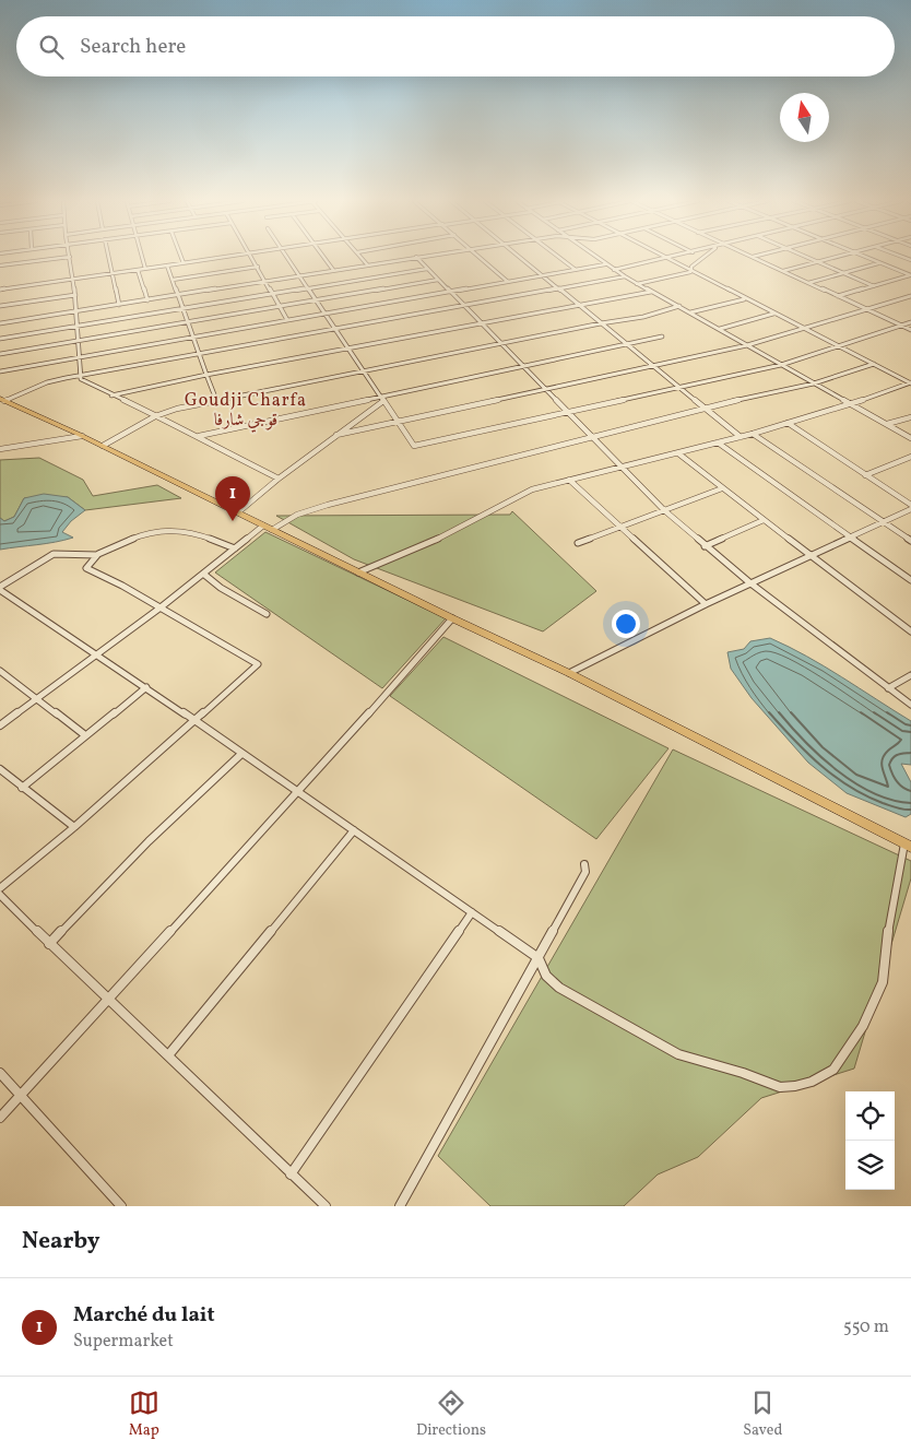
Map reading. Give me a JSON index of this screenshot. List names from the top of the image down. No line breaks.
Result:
{"districts":["Goudji Charfa قوجي شارفا"],"north":"top","page":{"search":"Search here","pins":"1","heading":"Nearby","list":[{"mark":"1","name":"Marché du lait","note":"Supermarket","value":"550 m"}],"nav":["Map","Directions","Saved"]}}
